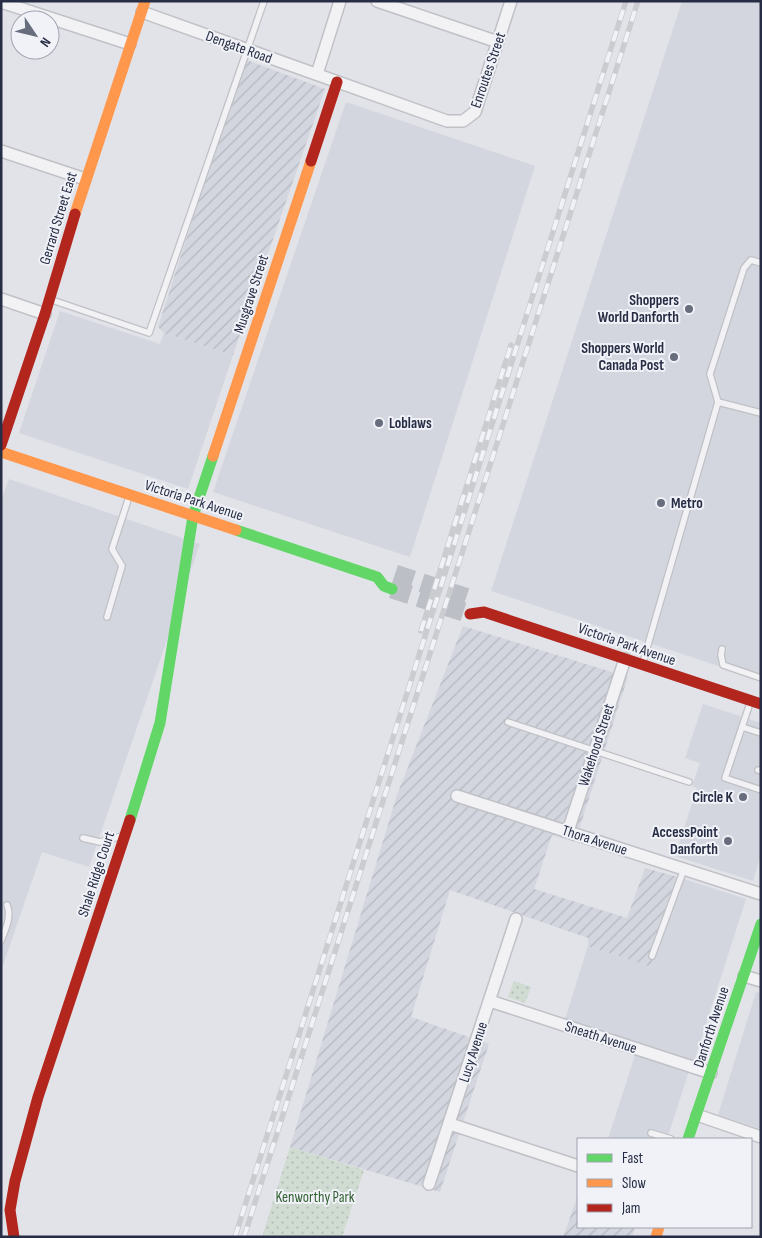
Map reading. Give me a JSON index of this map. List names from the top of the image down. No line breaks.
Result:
{"streets":{"main road":["Gerrard Street East","Musgrave Street","Victoria Park Avenue","Shale Ridge Court","Danforth Avenue"],"street":["Dengate Road","Enroutes Street","Wakehood Street","Thora Avenue","Sneath Avenue","Lucy Avenue"]},"crossings":[["Dengate Road","Enroutes Street"],["Dengate Road","Gerrard Street East"],["Dengate Road","Musgrave Street"],["Enroutes Street","Musgrave Street"],["Musgrave Street","Victoria Park Avenue"],["Musgrave Street","Shale Ridge Court"],["Victoria Park Avenue","Wakehood Street"],["Victoria Park Avenue","Shale Ridge Court"],["Wakehood Street","Thora Avenue"],["Danforth Avenue","Sneath Avenue"],["Sneath Avenue","Lucy Avenue"]],"parks":["Kenworthy Park"],"places":["Shoppers World Danforth","Shoppers World Canada Post","Loblaws","Metro","Circle K","AccessPoint Danforth"],"legend":["Fast","Slow","Jam"],"north":"bottom right"}
